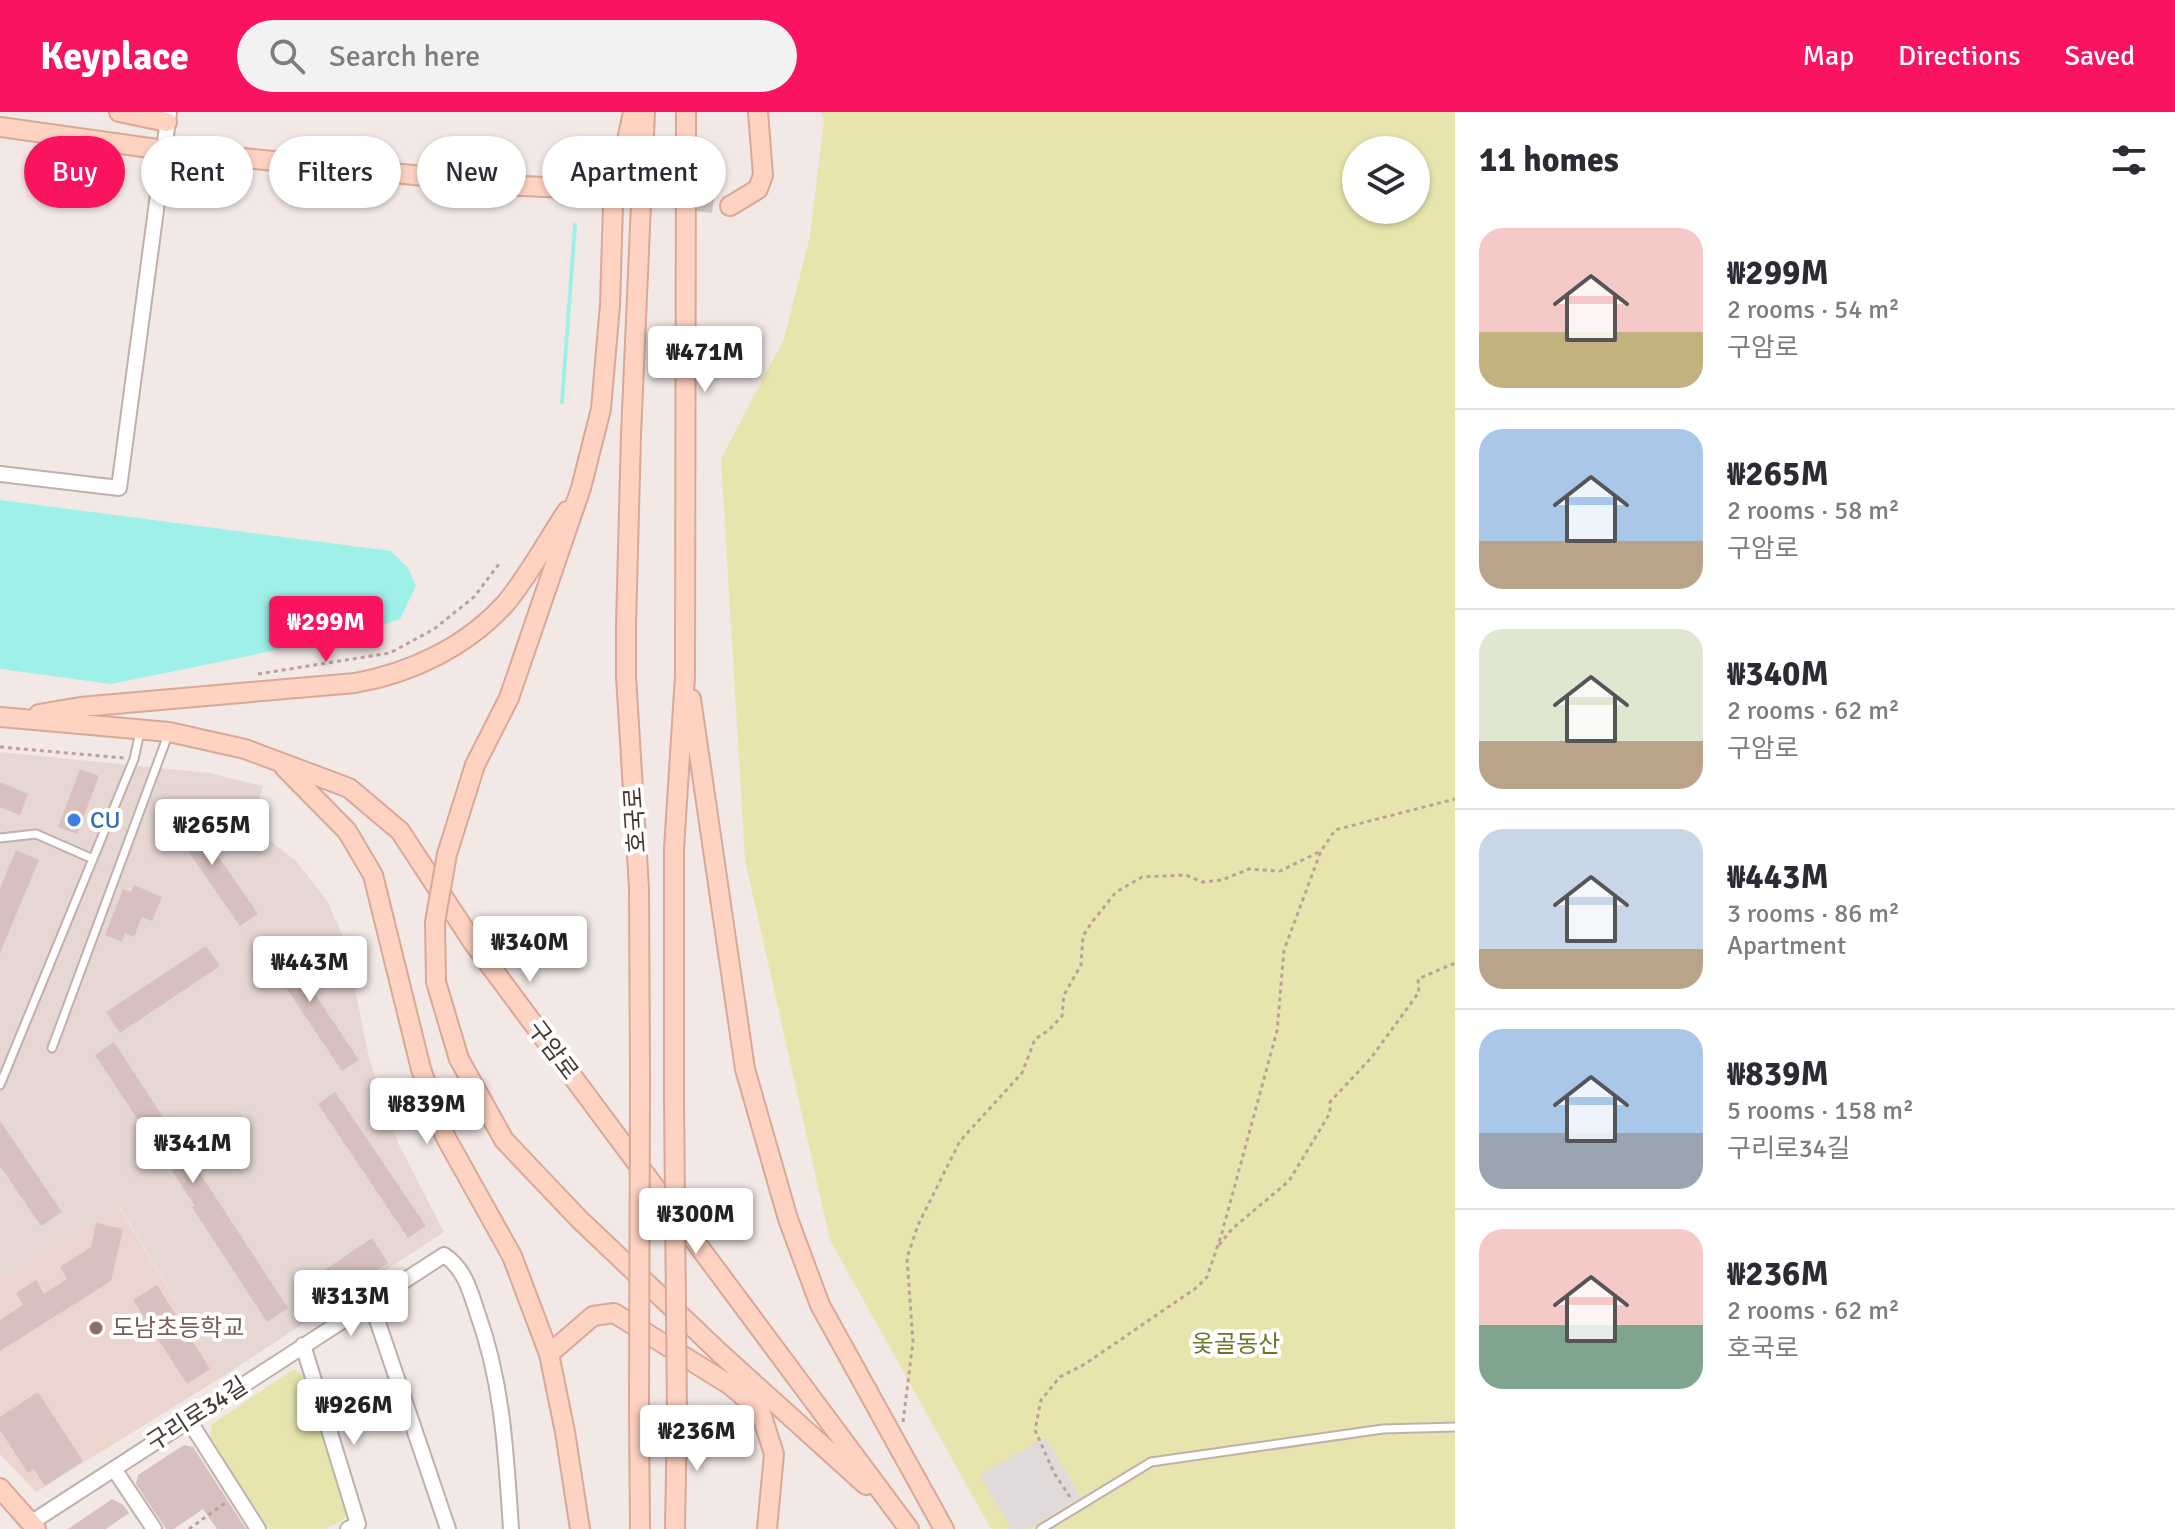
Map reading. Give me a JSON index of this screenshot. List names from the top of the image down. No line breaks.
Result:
{"streets":{"main road":["호국로","구암로"],"street":["구리로34길"]},"parks":["옻골동산"],"places":["CU","도남초등학교"],"page":{"header":"Keyplace","search":"Search here","nav":["Map","Directions","Saved"],"heading":"11 homes","chip":["Buy","Rent","Filters","New","Apartment"],"list":[{"name":"₩299M","note":"2 rooms · 54 m² · 구암로"},{"name":"₩265M","note":"2 rooms · 58 m² · 구암로"},{"name":"₩340M","note":"2 rooms · 62 m² · 구암로"},{"name":"₩443M","note":"3 rooms · 86 m² · Apartment"},{"name":"₩839M","note":"5 rooms · 158 m² · 구리로34길"},{"name":"₩236M","note":"2 rooms · 62 m² · 호국로"}],"price":["₩471M","₩299M","₩265M","₩340M","₩443M","₩839M","₩341M","₩300M","₩313M","₩926M","₩236M"]}}
